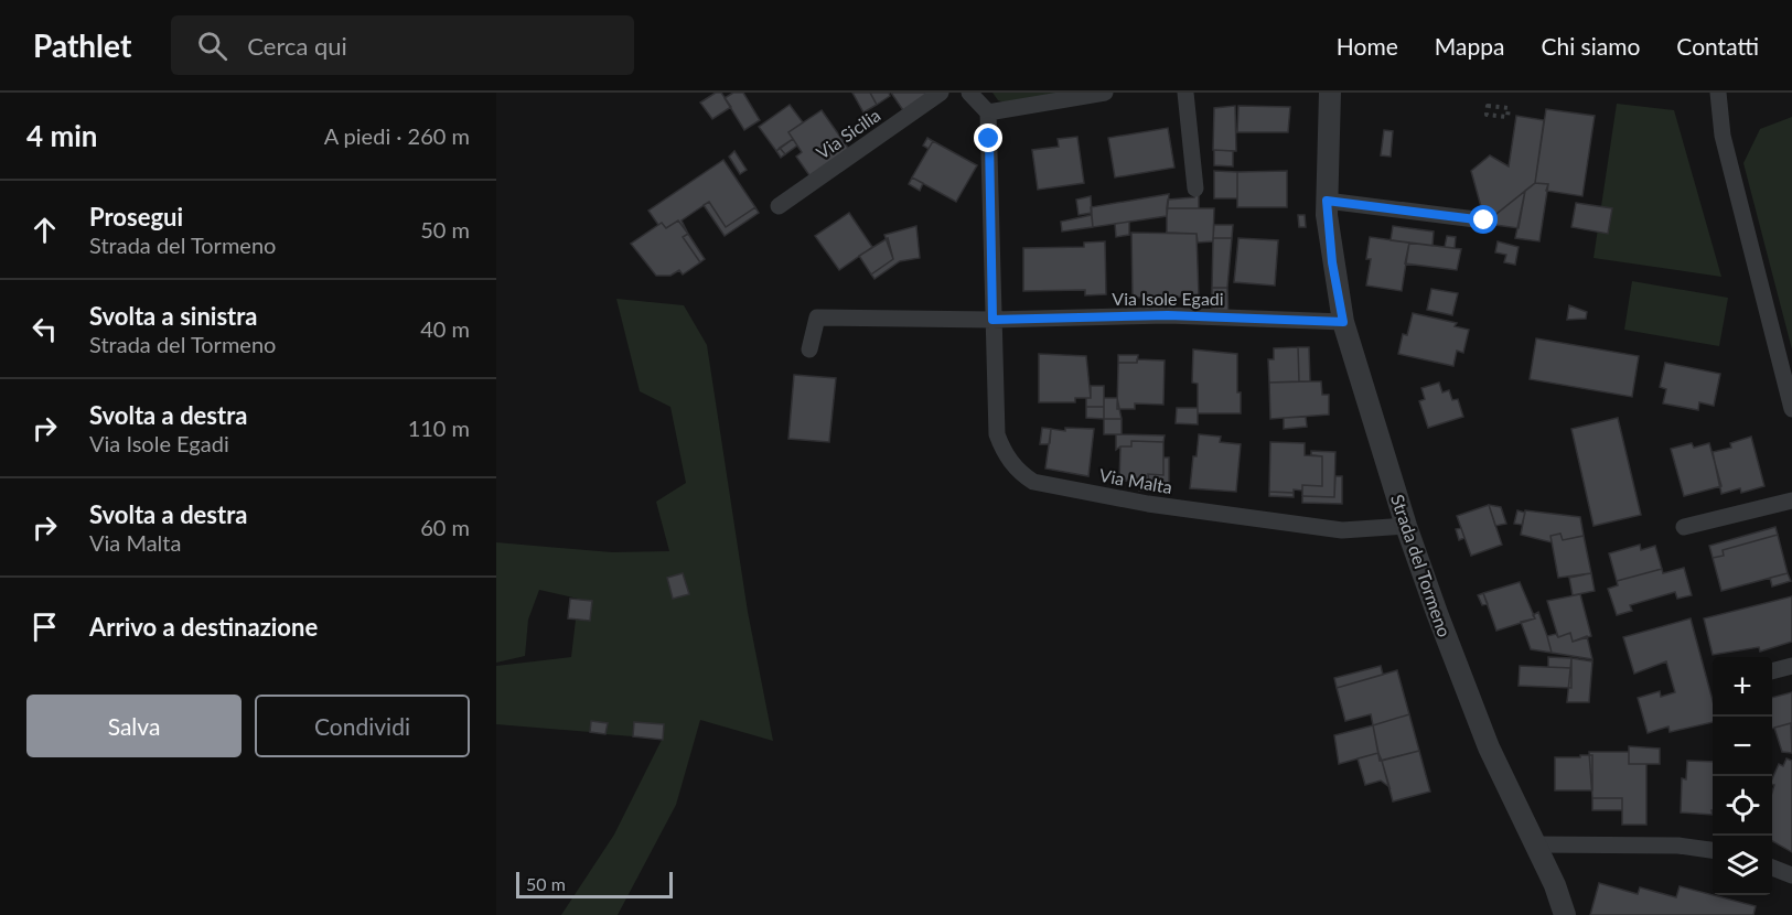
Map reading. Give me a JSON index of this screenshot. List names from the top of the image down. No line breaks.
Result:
{"streets":{"street":["Via Sicilia","Via Isole Egadi","Via Malta","Strada del Tormeno"]},"crossings":[["Via Isole Egadi","Via Malta"],["Via Isole Egadi","Strada del Tormeno"],["Via Malta","Strada del Tormeno"]],"scale_bar":"50 m","page":{"header":"Pathlet","search":"Cerca qui","nav":["Home","Mappa","Chi siamo","Contatti"],"heading":["4 min","A piedi · 260 m"],"list":[["Prosegui","Strada del Tormeno","50 m"],["Svolta a sinistra","Strada del Tormeno","40 m"],["Svolta a destra","Via Isole Egadi","110 m"],["Svolta a destra","Via Malta","60 m"],"Arrivo a destinazione"],"map_buttons":["+","−"],"buttons":["Salva","Condividi"],"scale":"50 m"}}
